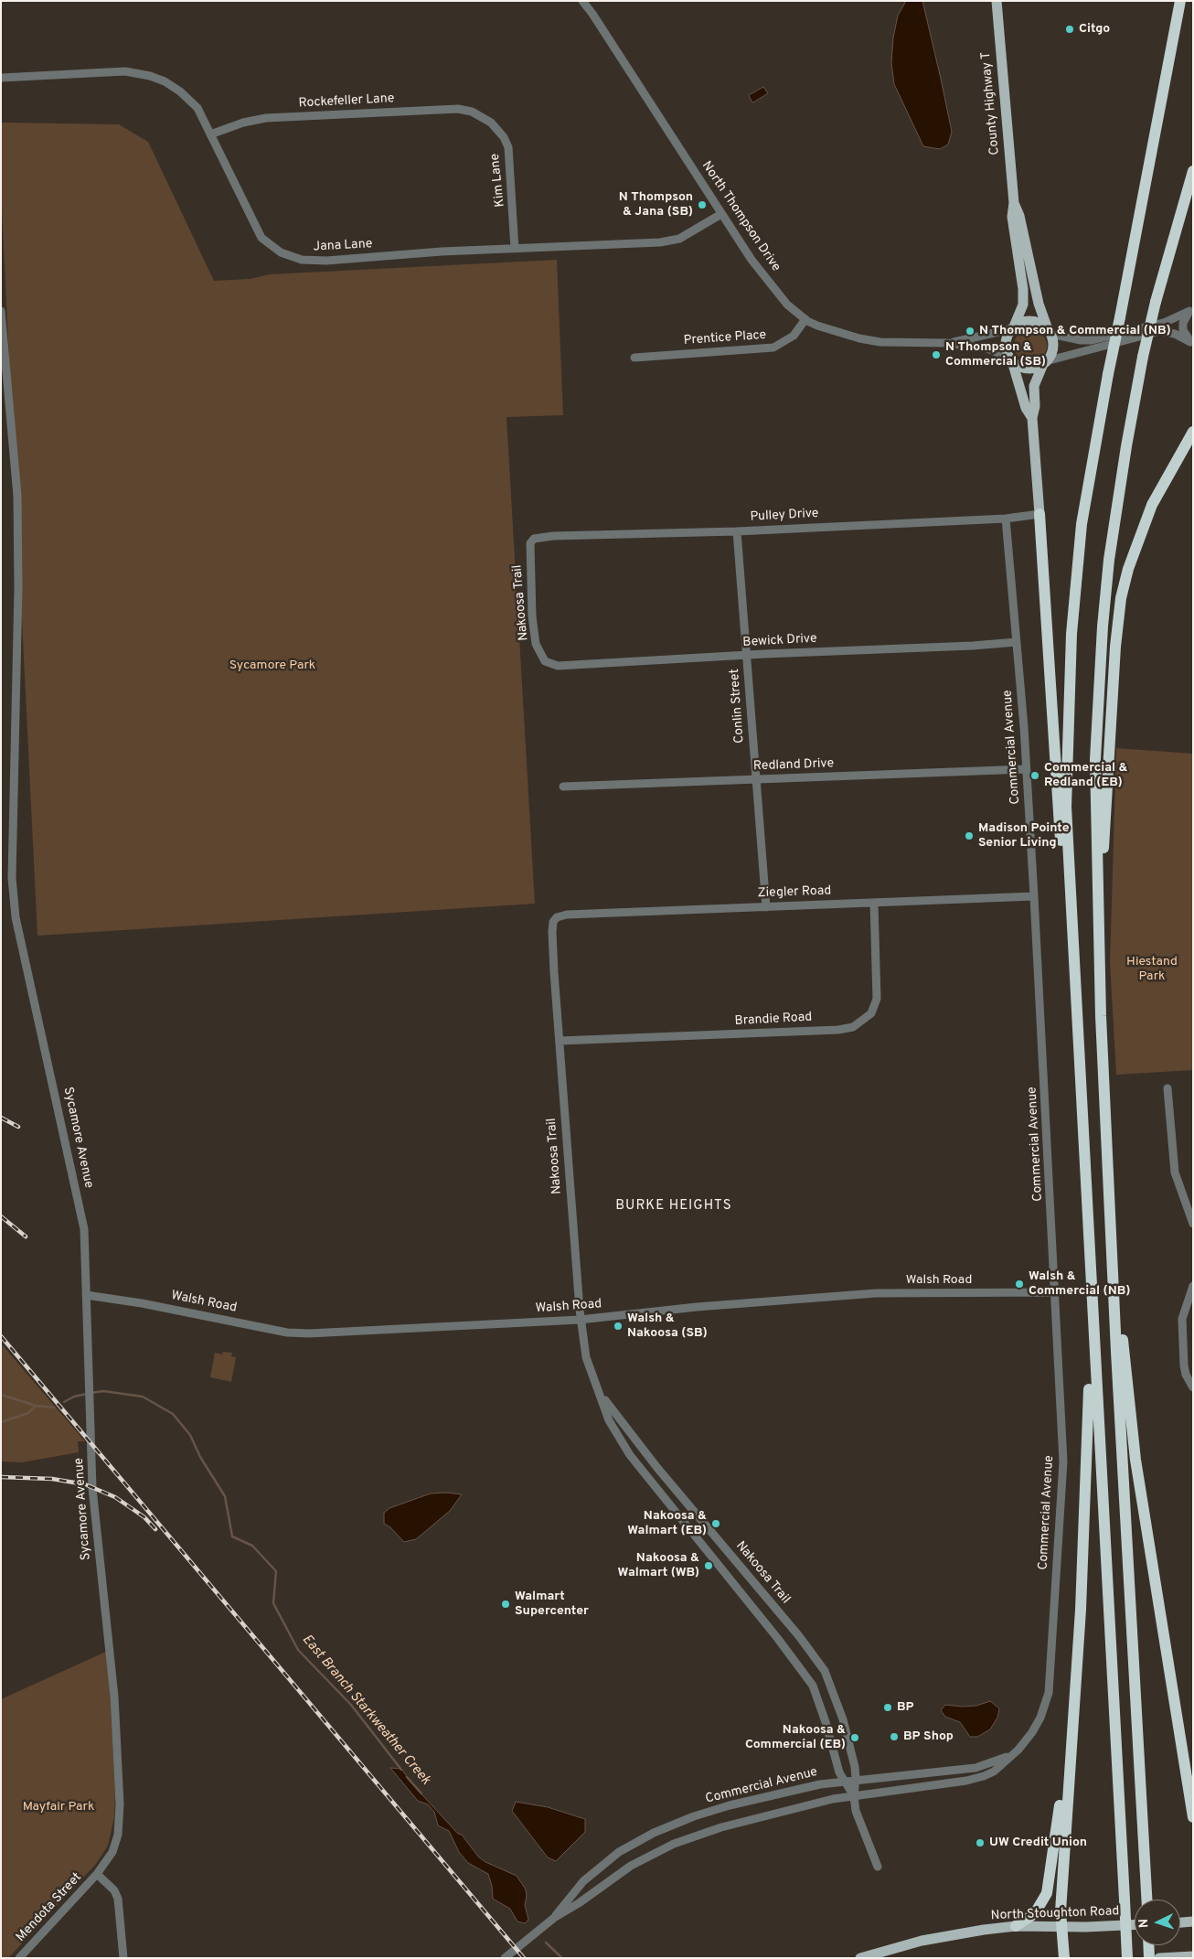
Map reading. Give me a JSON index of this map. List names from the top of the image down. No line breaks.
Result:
{"streets":{"main road":["County Highway T","North Stoughton Road"],"street":["Rockefeller Lane","Kim Lane","North Thompson Drive","Jana Lane","Prentice Place","Pulley Drive","Nakoosa Trail","Bewick Drive","Conlin Street","Commercial Avenue","Redland Drive","Ziegler Road","Brandie Road","Sycamore Avenue","Walsh Road","Mendota Street"]},"crossings":[["Rockefeller Lane","Kim Lane"],["Rockefeller Lane","Jana Lane"],["County Highway T","North Thompson Drive"],["Kim Lane","Jana Lane"],["North Thompson Drive","Jana Lane"],["North Thompson Drive","Prentice Place"],["Pulley Drive","Nakoosa Trail"],["Pulley Drive","Conlin Street"],["Pulley Drive","Commercial Avenue"],["Nakoosa Trail","Bewick Drive"],["Nakoosa Trail","Commercial Avenue"],["Nakoosa Trail","Ziegler Road"],["Nakoosa Trail","Brandie Road"],["Nakoosa Trail","Walsh Road"],["Bewick Drive","Conlin Street"],["Bewick Drive","Commercial Avenue"],["Conlin Street","Redland Drive"],["Conlin Street","Ziegler Road"],["Commercial Avenue","Redland Drive"],["Commercial Avenue","Ziegler Road"],["Commercial Avenue","Walsh Road"],["Ziegler Road","Brandie Road"],["Sycamore Avenue","Walsh Road"],["Sycamore Avenue","Mendota Street"]],"districts":["BURKE HEIGHTS"],"water":["East Branch Starkweather Creek"],"parks":["Sycamore Park","Hiestand Park","Mayfair Park"],"places":["Citgo","N Thompson & Jana (SB)","N Thompson & Commercial (NB)","N Thompson & Commercial (SB)","Commercial & Redland (EB)","Madison Pointe Senior Living","Walsh & Commercial (NB)","Walsh & Nakoosa (SB)","Nakoosa & Walmart (EB)","Nakoosa & Walmart (WB)","Walmart Supercenter","BP","BP Shop","Nakoosa & Commercial (EB)","UW Credit Union"],"north":"left"}
